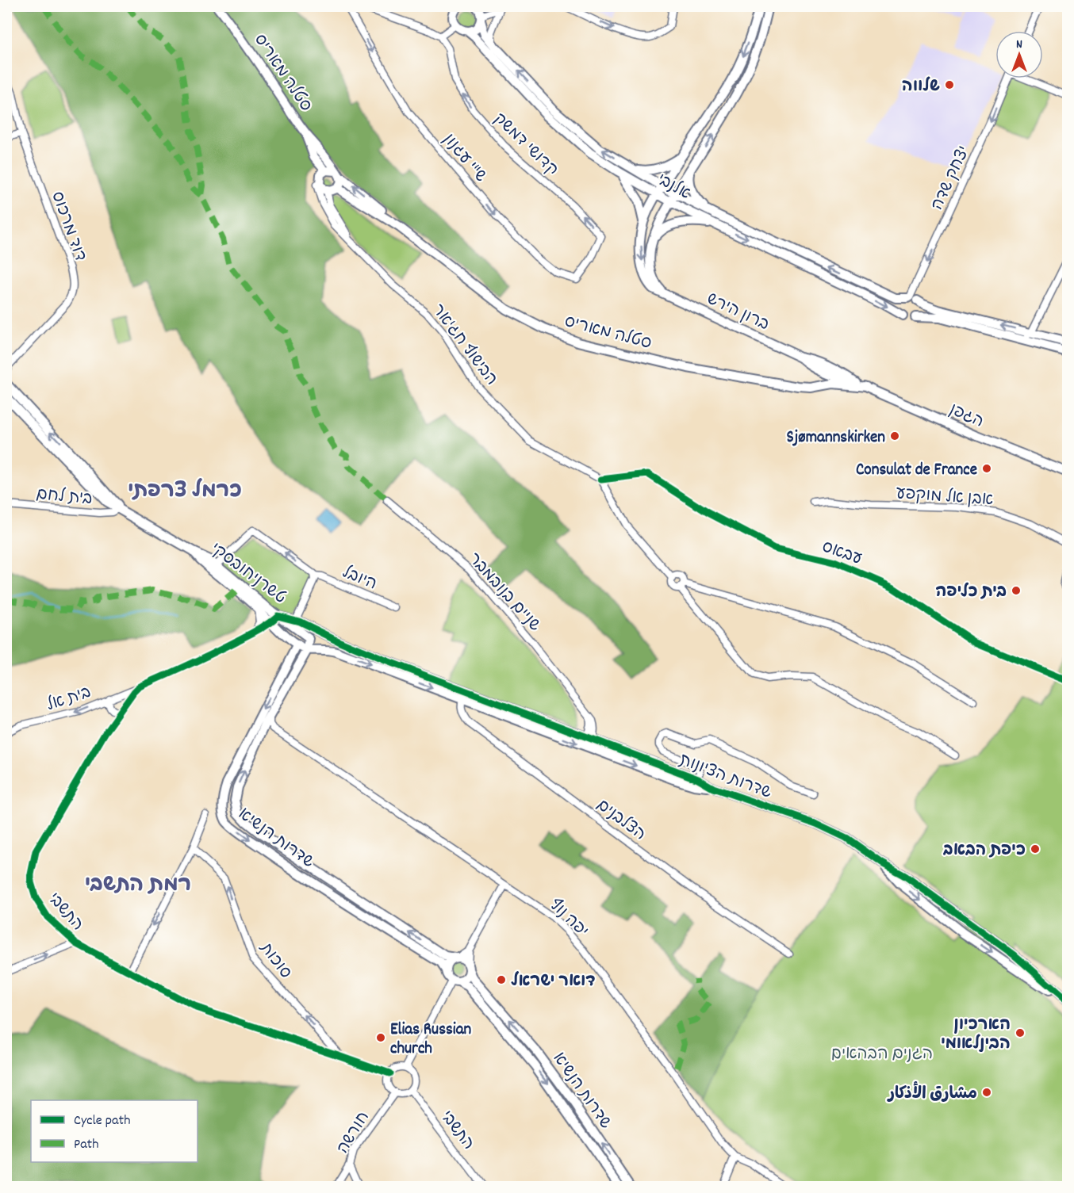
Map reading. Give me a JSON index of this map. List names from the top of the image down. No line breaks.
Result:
{"streets":{"street":["סטלה מאריס","קדושי דמשק","ש\"י עגנון","יצחק שדה","אלנבי","דוד מרכוס","ברון הירש","הבישוף חג'אר","הגפן","בית לחם","אבן אל מוקפע","עבאס","טשרניחובסקי","היובל","שניים בנובמבר","בית אל","שדרות הציונות","הצלבנים","שדרות הנשיא","התשבי","יפה נוף","סוכות","חורשה"]},"crossings":[["סטלה מאריס","הבישוף חג'אר"],["סטלה מאריס","הגפן"],["קדושי דמשק","ש\"י עגנון"],["יצחק שדה","אלנבי"],["אלנבי","ברון הירש"],["ברון הירש","הגפן"],["הבישוף חג'אר","עבאס"],["בית לחם","טשרניחובסקי"],["טשרניחובסקי","שדרות הציונות"],["טשרניחובסקי","שדרות הנשיא"],["טשרניחובסקי","התשבי"],["שניים בנובמבר","שדרות הציונות"],["בית אל","התשבי"],["שדרות הציונות","הצלבנים"],["שדרות הציונות","שדרות הנשיא"],["התשבי","סוכות"],["התשבי","חורשה"]],"one_way":["קדושי דמשק","ש\"י עגנון","יצחק שדה","בית אל","סוכות"],"districts":["כרמל צרפתי","רמת התשבי"],"parks":["הגנים הבהאים"],"places":["שלווה","Sjømannskirken","Consulat de France","בית כליפה","כיפת הבאב","דואר ישראל","הארכיון הבינלאומי","Elias Russian church","مشارق الأذكار"],"legend":["Cycle path","Path"],"north":"top"}
